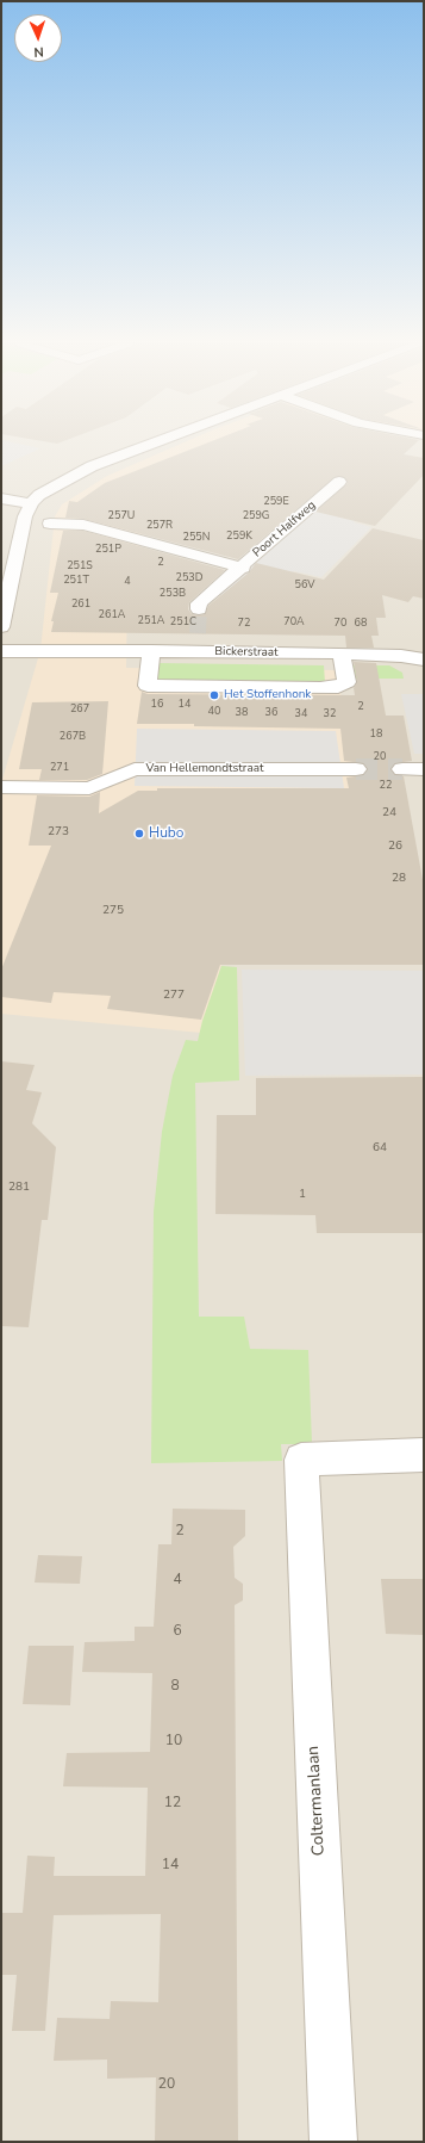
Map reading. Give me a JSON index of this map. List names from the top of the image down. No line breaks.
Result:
{"streets":{"street":["Poort Halfweg","Bickerstraat","Van Hellemondtstraat","Coltermanlaan"]},"places":["Het Stoffenhonk","Hubo"],"house_numbers":["259E","257U","259G","257R","259K","255N","251P","2","251S","253D","251T","4","56V","253B","261","261A","251A","251C","70A","72","70","68","16","14","2","267","40","38","36","34","32","18","267B","20","271","22","24","273","26","28","275","277","64","281","1","2","4","6","8","10","12","14","20"],"north":"bottom"}
